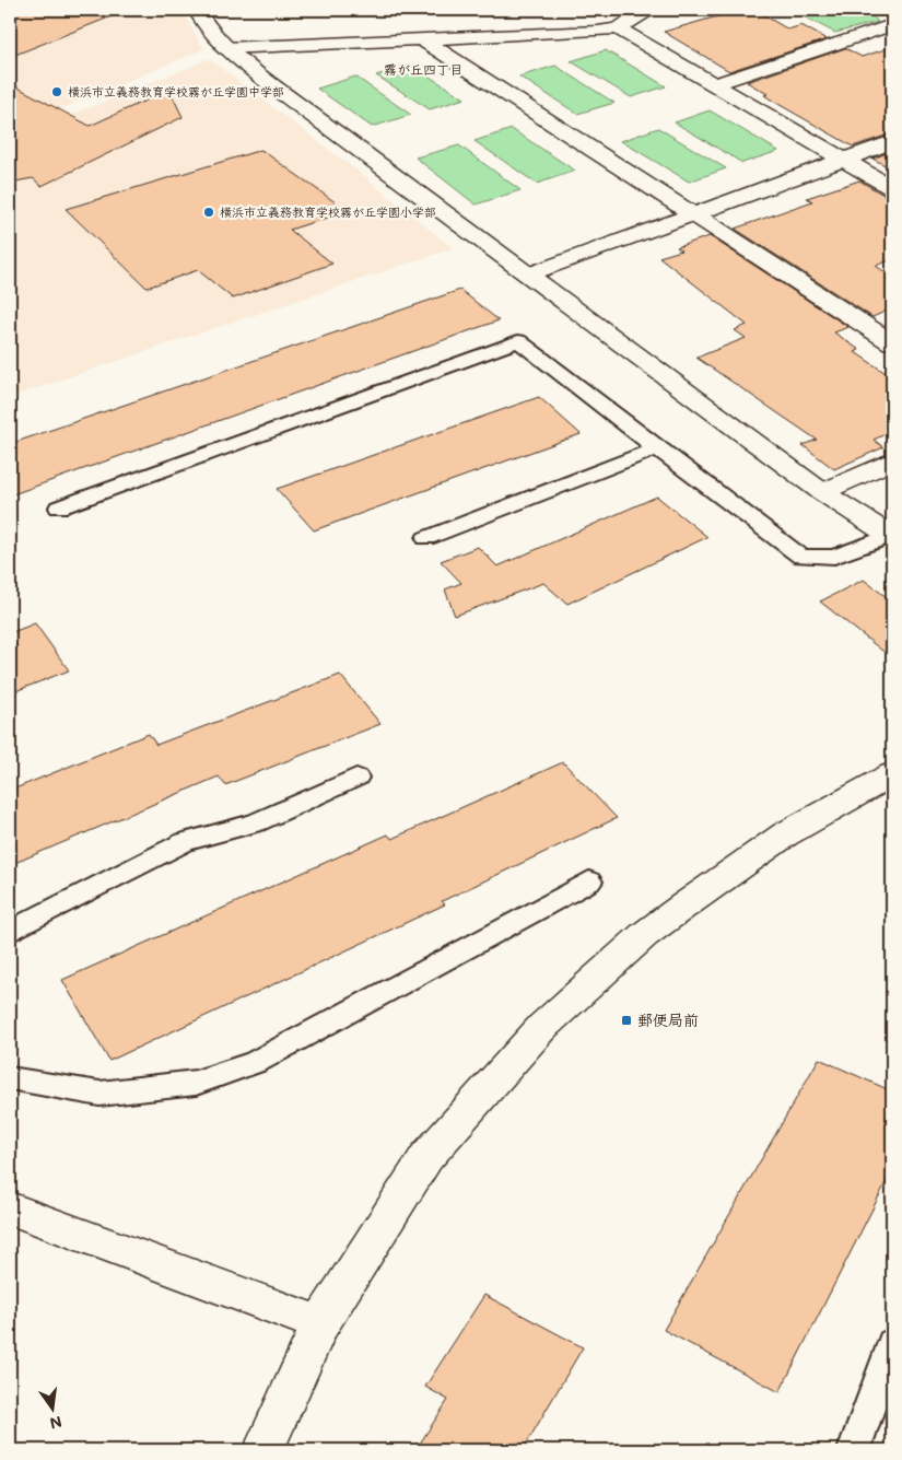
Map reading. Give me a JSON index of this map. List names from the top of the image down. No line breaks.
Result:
{"districts":["霧が丘四丁目"],"places":{"other":["横浜市立義務教育学校霧が丘学園中学部","横浜市立義務教育学校霧が丘学園小学部"],"transit":["郵便局前"]},"north":"bottom"}
